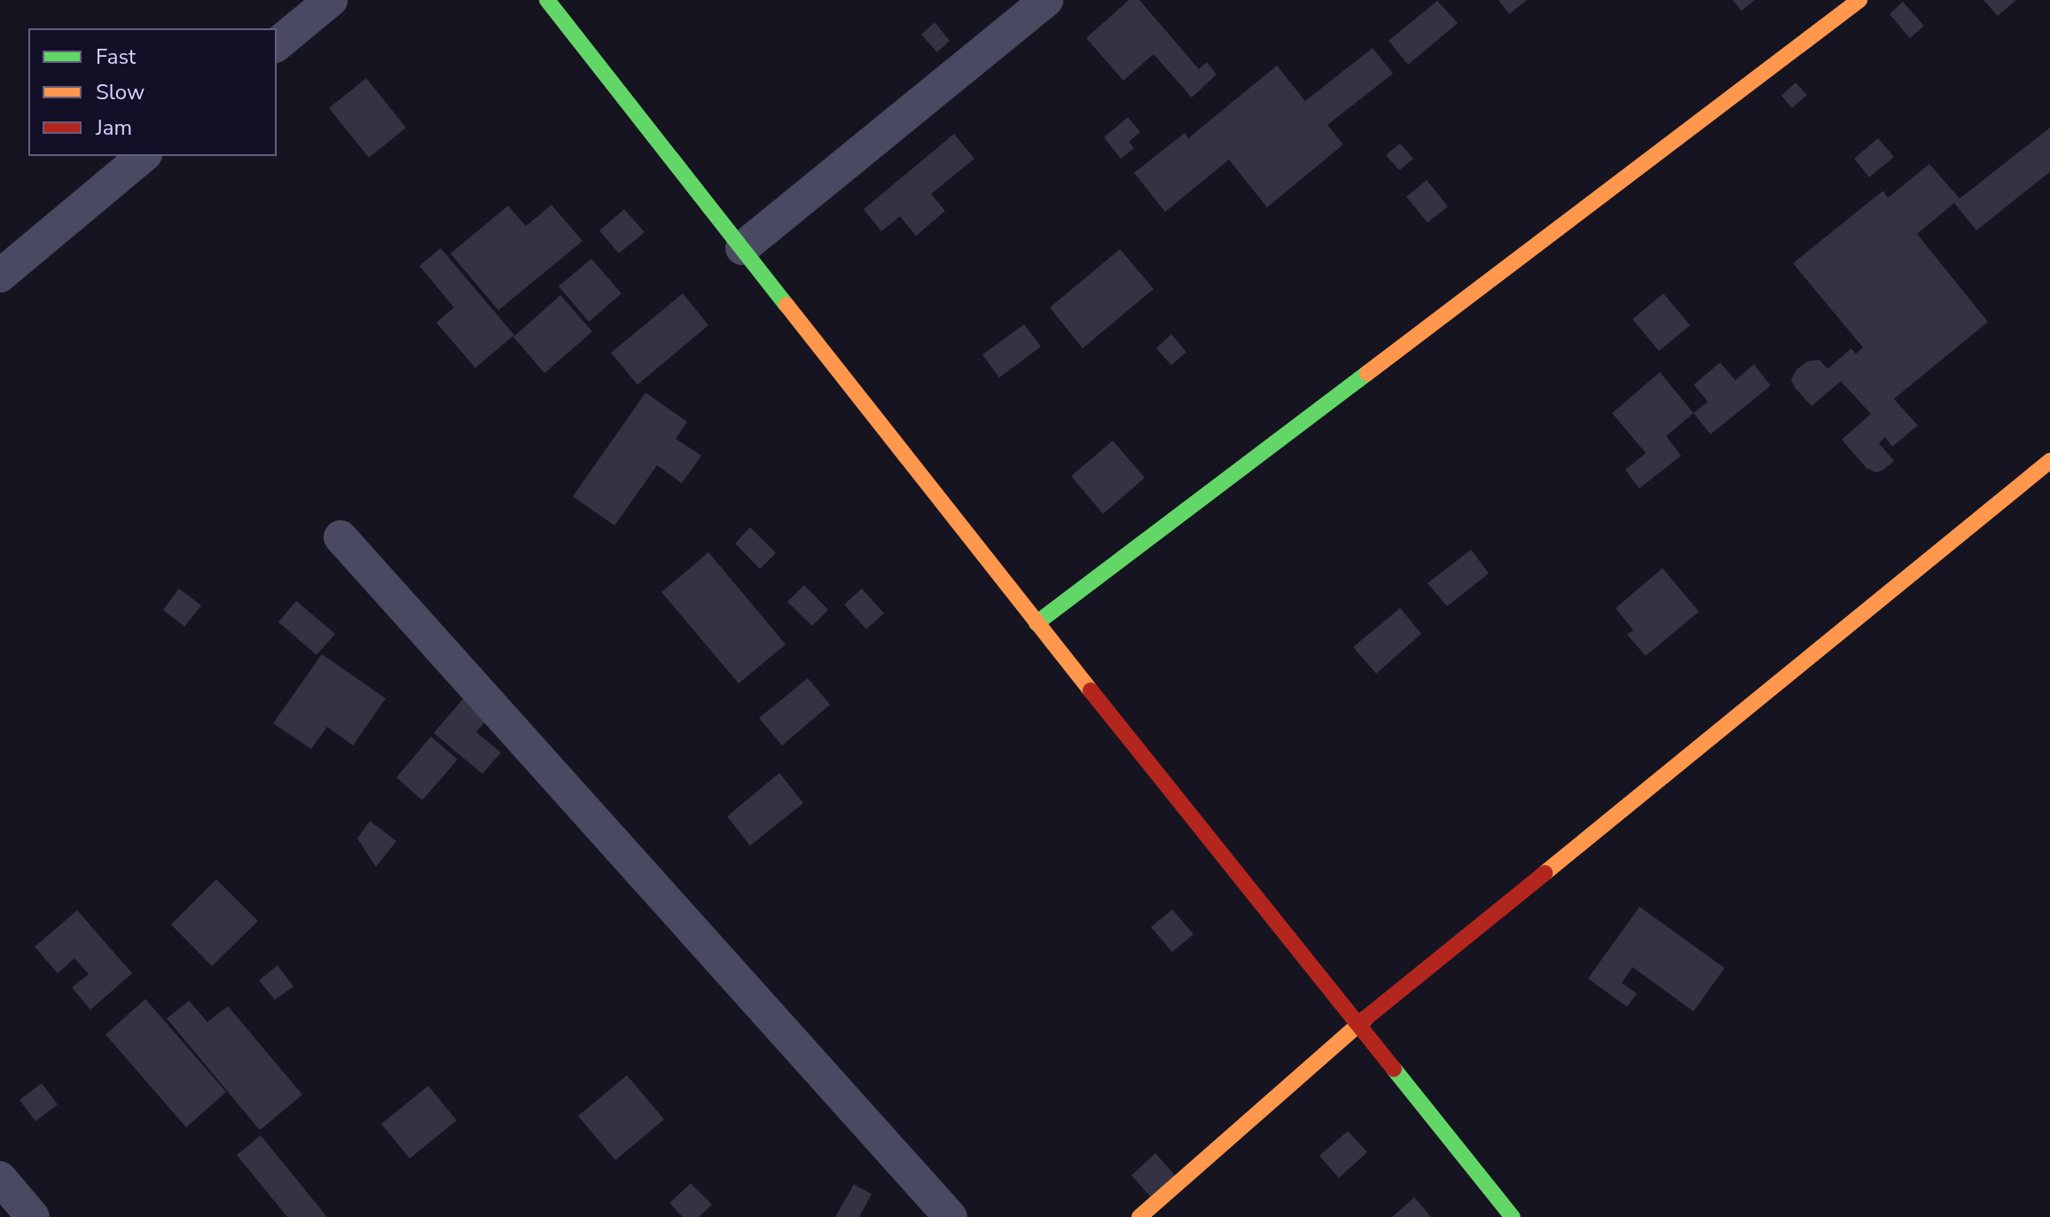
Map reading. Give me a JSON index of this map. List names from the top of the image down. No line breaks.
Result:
{"legend":["Fast","Slow","Jam"]}
